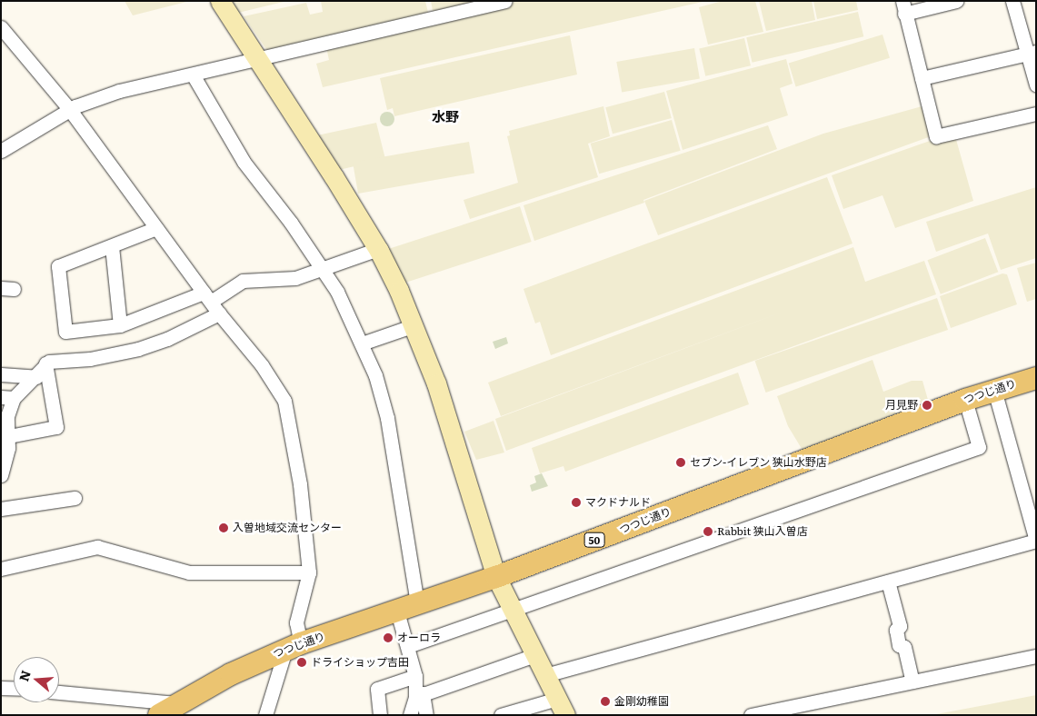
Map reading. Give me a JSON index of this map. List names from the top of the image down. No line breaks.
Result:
{"streets":{"main road":["つつじ通り","50"]},"districts":["水野"],"places":["月見野","セブン-イレブン 狭山水野店","マクドナルド","入曽地域交流センター","Rabbit 狭山入曽店","オーロラ","ドライショップ吉田","金剛幼稚園"],"north":"left"}
